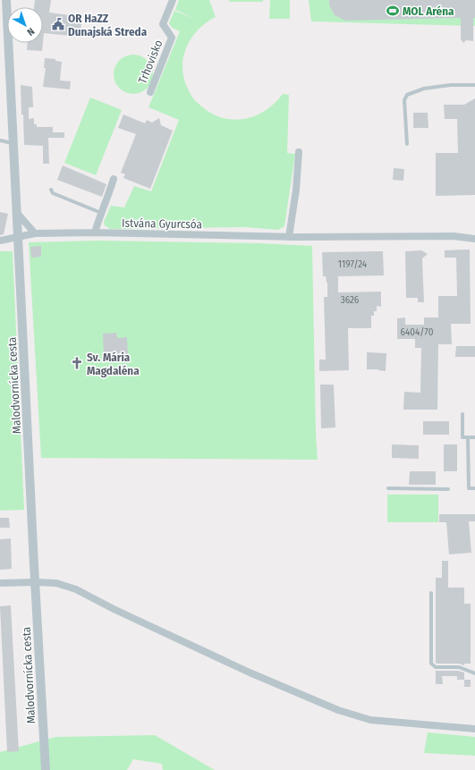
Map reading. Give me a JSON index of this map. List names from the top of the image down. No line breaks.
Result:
{"streets":{"street":["Trhovisko","Istvána Gyurcsóa","Malodvornícka cesta"]},"crossings":[["Istvána Gyurcsóa","Malodvornícka cesta"]],"places":{"sports":["MOL Aréna"],"public building":["OR HaZZ Dunajská Streda"],"church":["Sv. Mária Magdaléna"]},"house_numbers":["1197/24","3626","6404/70"],"north":"bottom right"}
